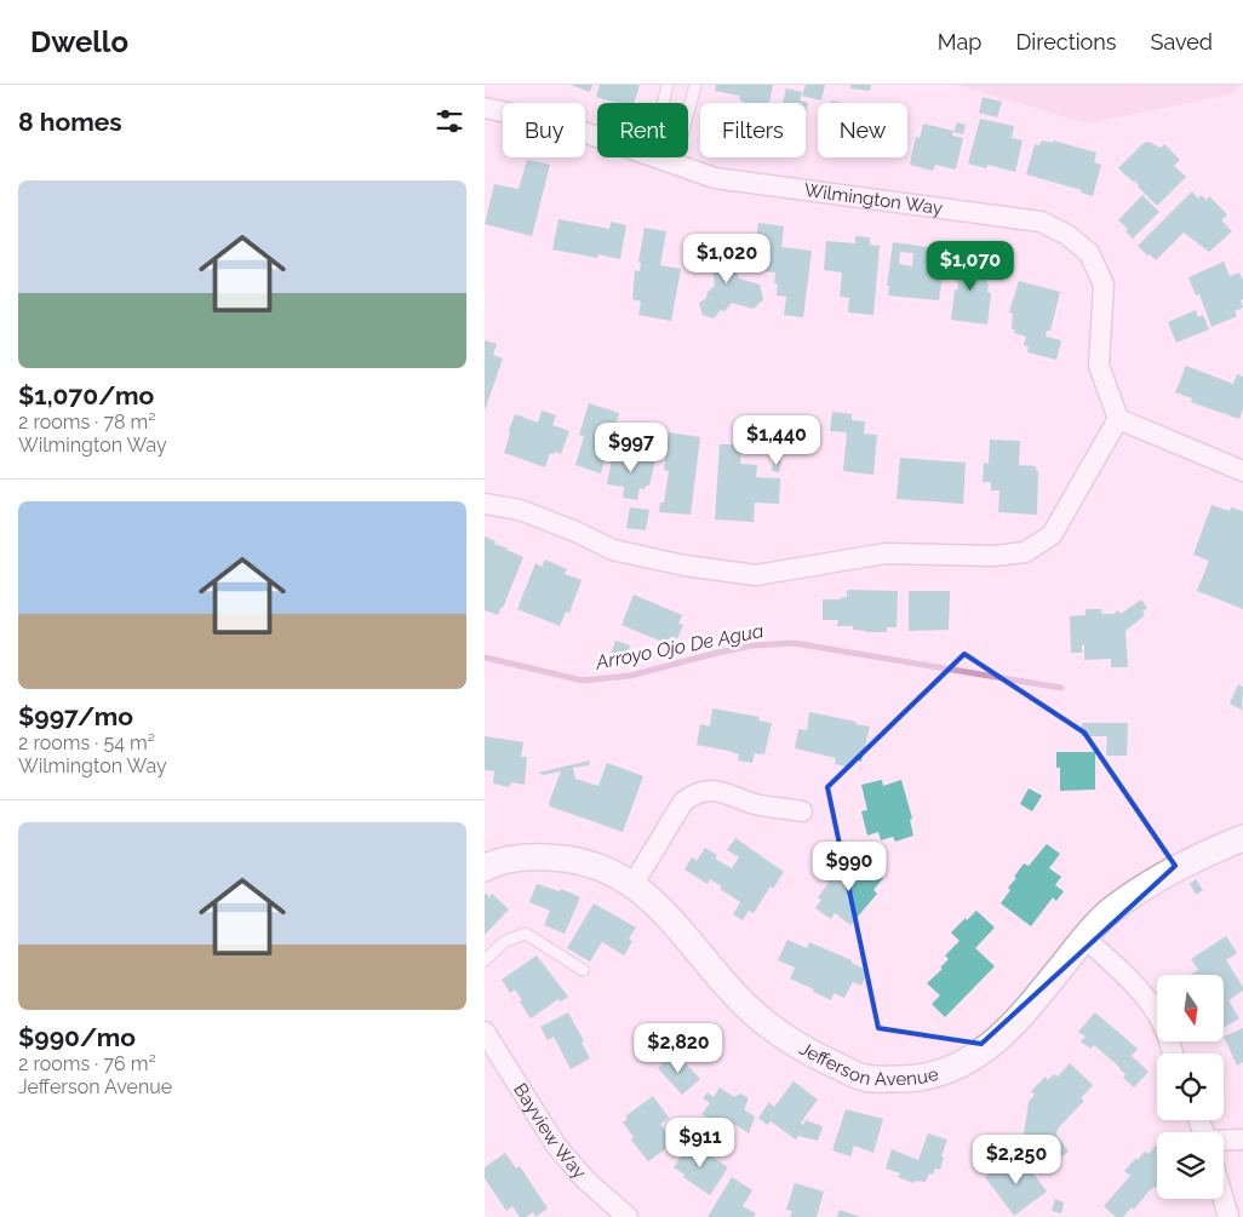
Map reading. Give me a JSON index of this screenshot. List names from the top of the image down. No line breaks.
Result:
{"streets":{"street":["Wilmington Way","Jefferson Avenue","Bayview Way"]},"water":["Arroyo Ojo De Agua"],"north":"bottom","page":{"header":"Dwello","nav":["Map","Directions","Saved"],"heading":"8 homes","chip":["Buy","Rent","Filters","New"],"list":[{"name":"$1,070/mo","note":"2 rooms · 78 m² · Wilmington Way"},{"name":"$997/mo","note":"2 rooms · 54 m² · Wilmington Way"},{"name":"$990/mo","note":"2 rooms · 76 m² · Jefferson Avenue"}],"price":["$1,020","$1,070","$1,440","$997","$990","$2,820","$911","$2,250"]}}
